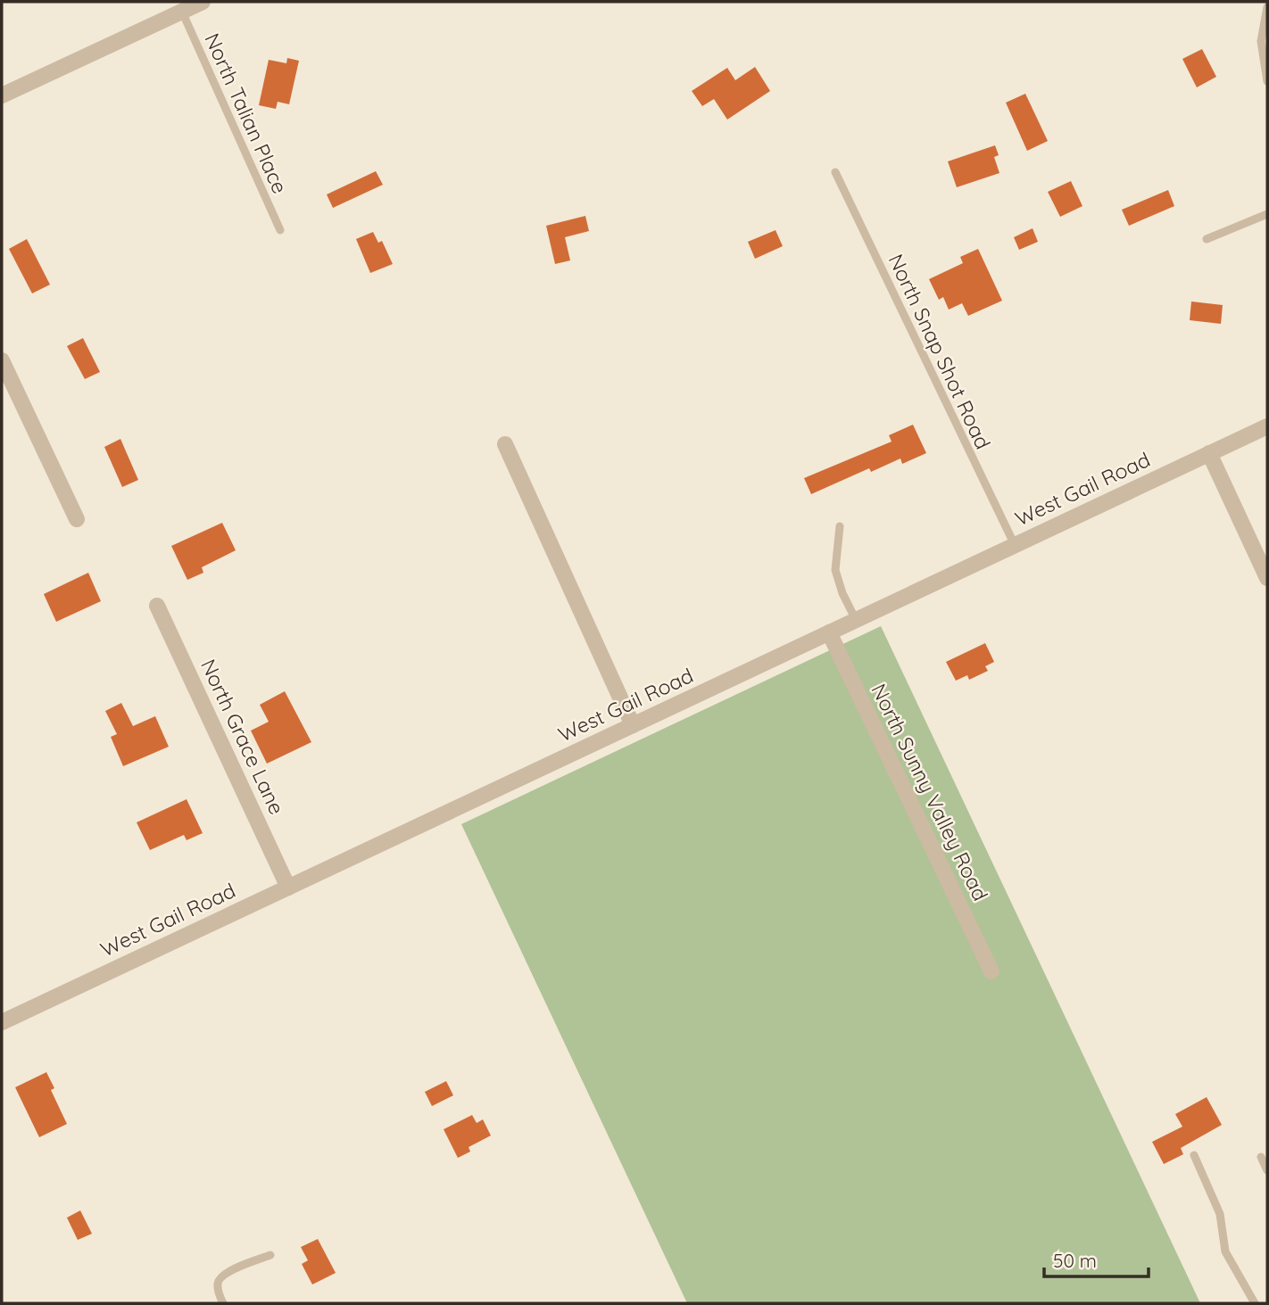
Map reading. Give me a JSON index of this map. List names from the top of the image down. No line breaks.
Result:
{"streets":{"street":["West Gail Road","North Grace Lane","North Sunny Valley Road"],"lane":["North Talian Place","North Snap Shot Road"]},"crossings":[["North Snap Shot Road","West Gail Road"],["West Gail Road","North Grace Lane"],["West Gail Road","North Sunny Valley Road"]],"scale_bar":"50 m"}
